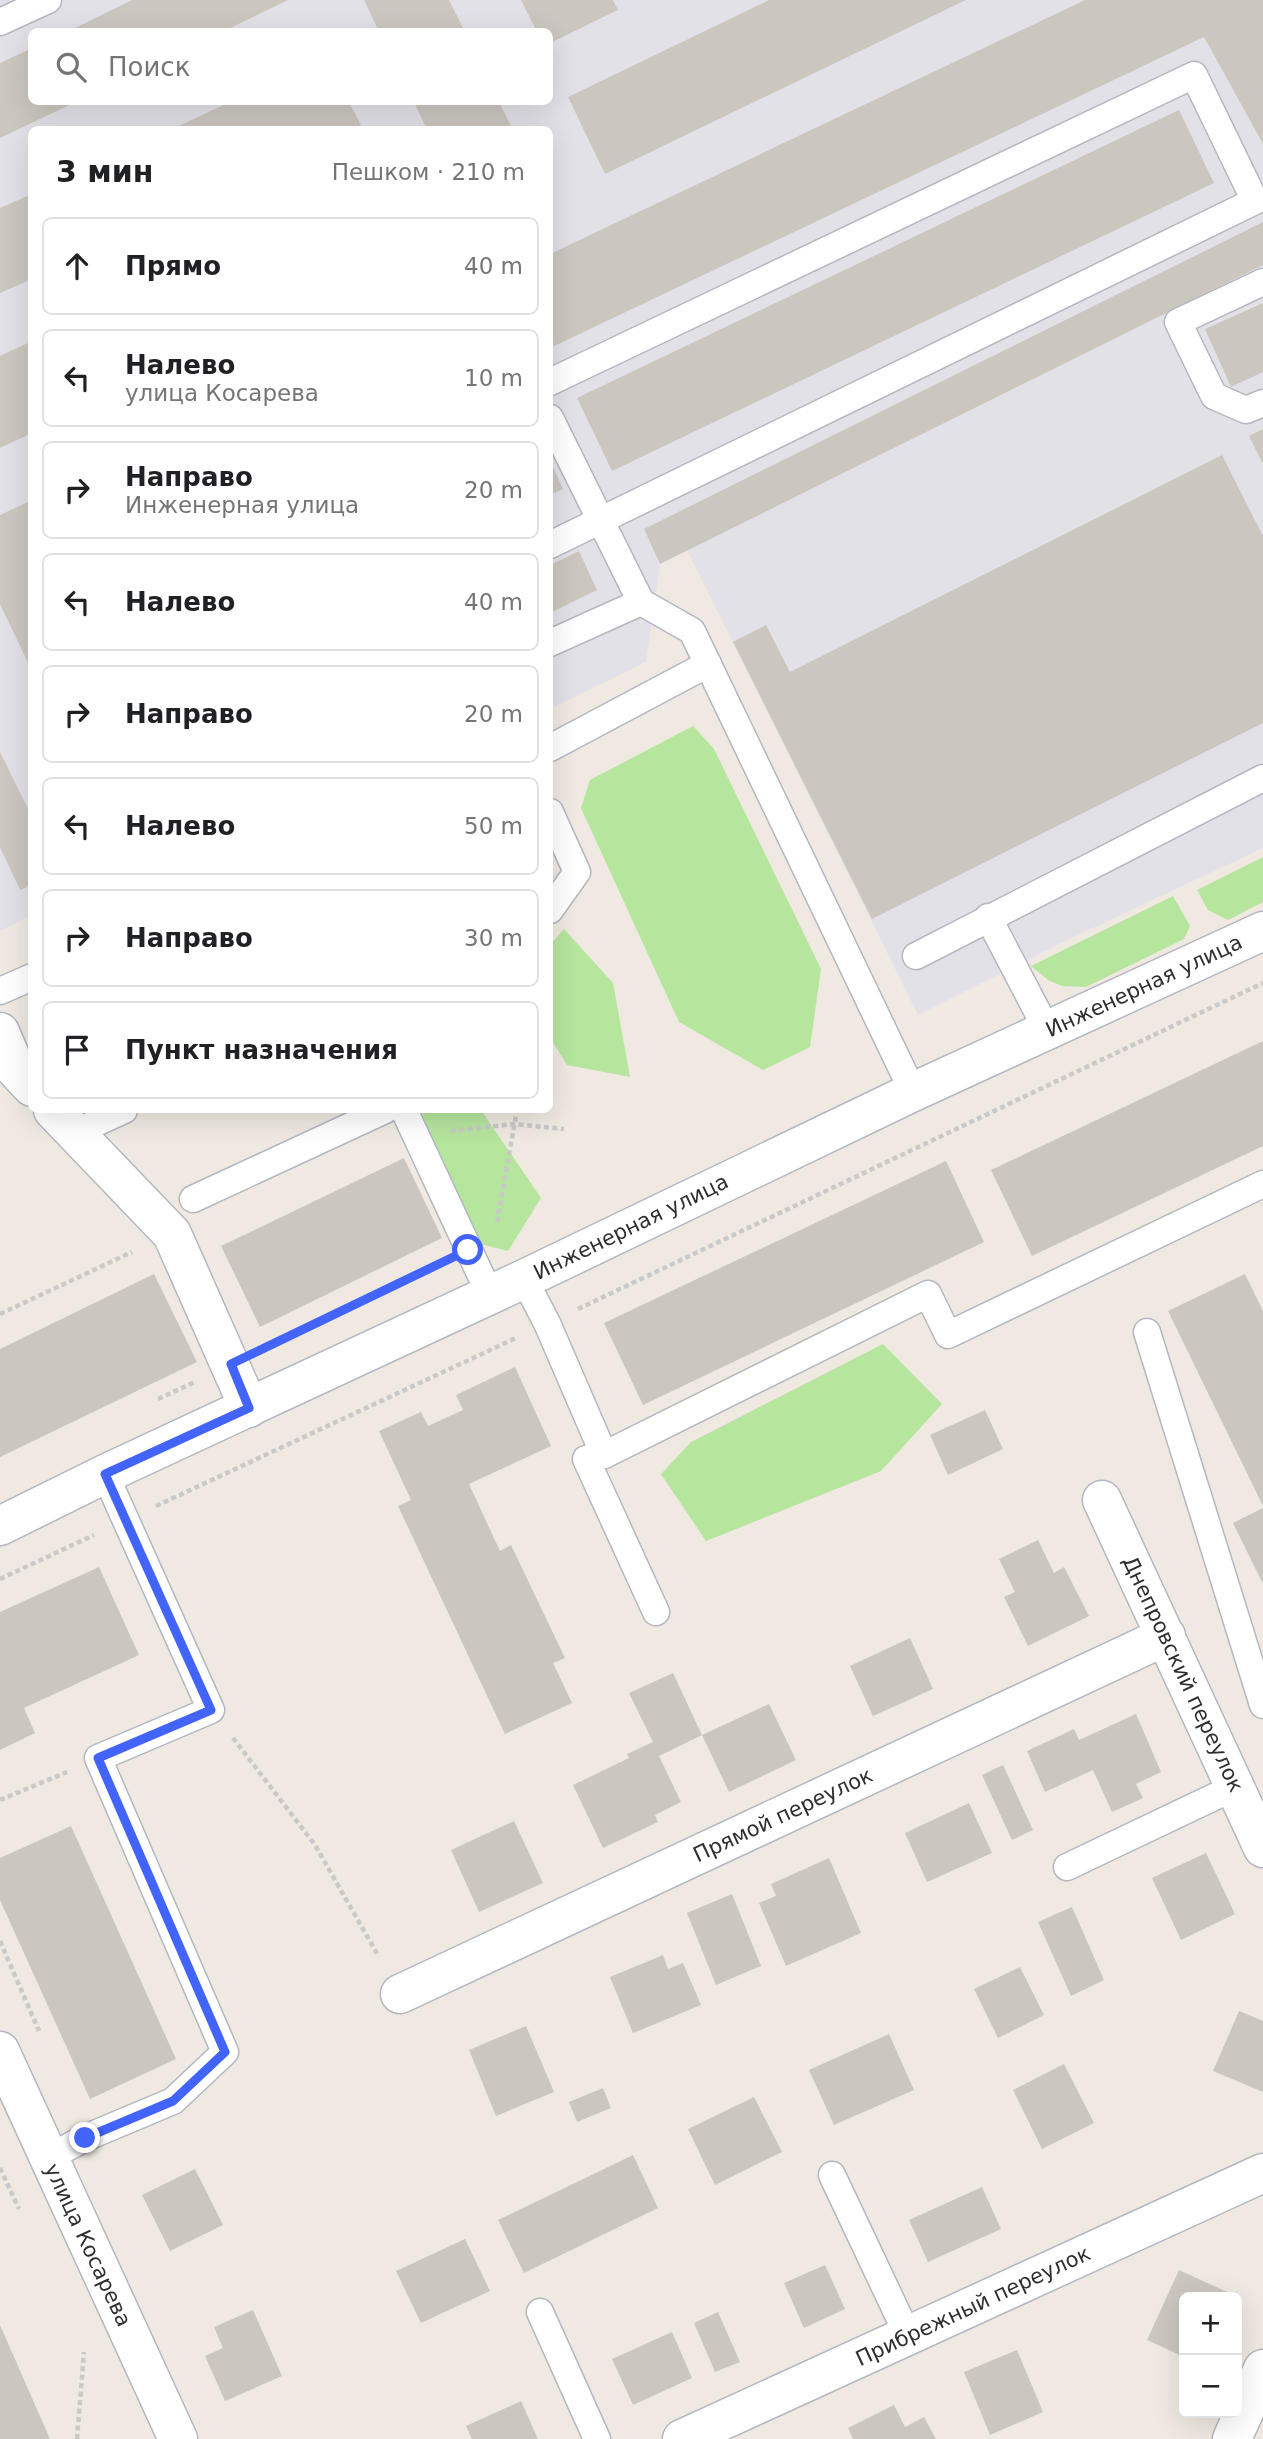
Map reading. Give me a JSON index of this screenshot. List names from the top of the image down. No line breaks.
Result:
{"streets":{"street":["Инженерная улица","Днепровский переулок","Прямой переулок","улица Косарева","Прибрежный переулок"]},"crossings":[["Днепровский переулок","Прямой переулок"]],"page":{"search":"Поиск","heading":["3 мин","Пешком · 210 m"],"list":[["Прямо","40 m"],["Налево","улица Косарева","10 m"],["Направо","Инженерная улица","20 m"],["Налево","40 m"],["Направо","20 m"],["Налево","50 m"],["Направо","30 m"],"Пункт назначения"],"map_buttons":["+","−"]}}
